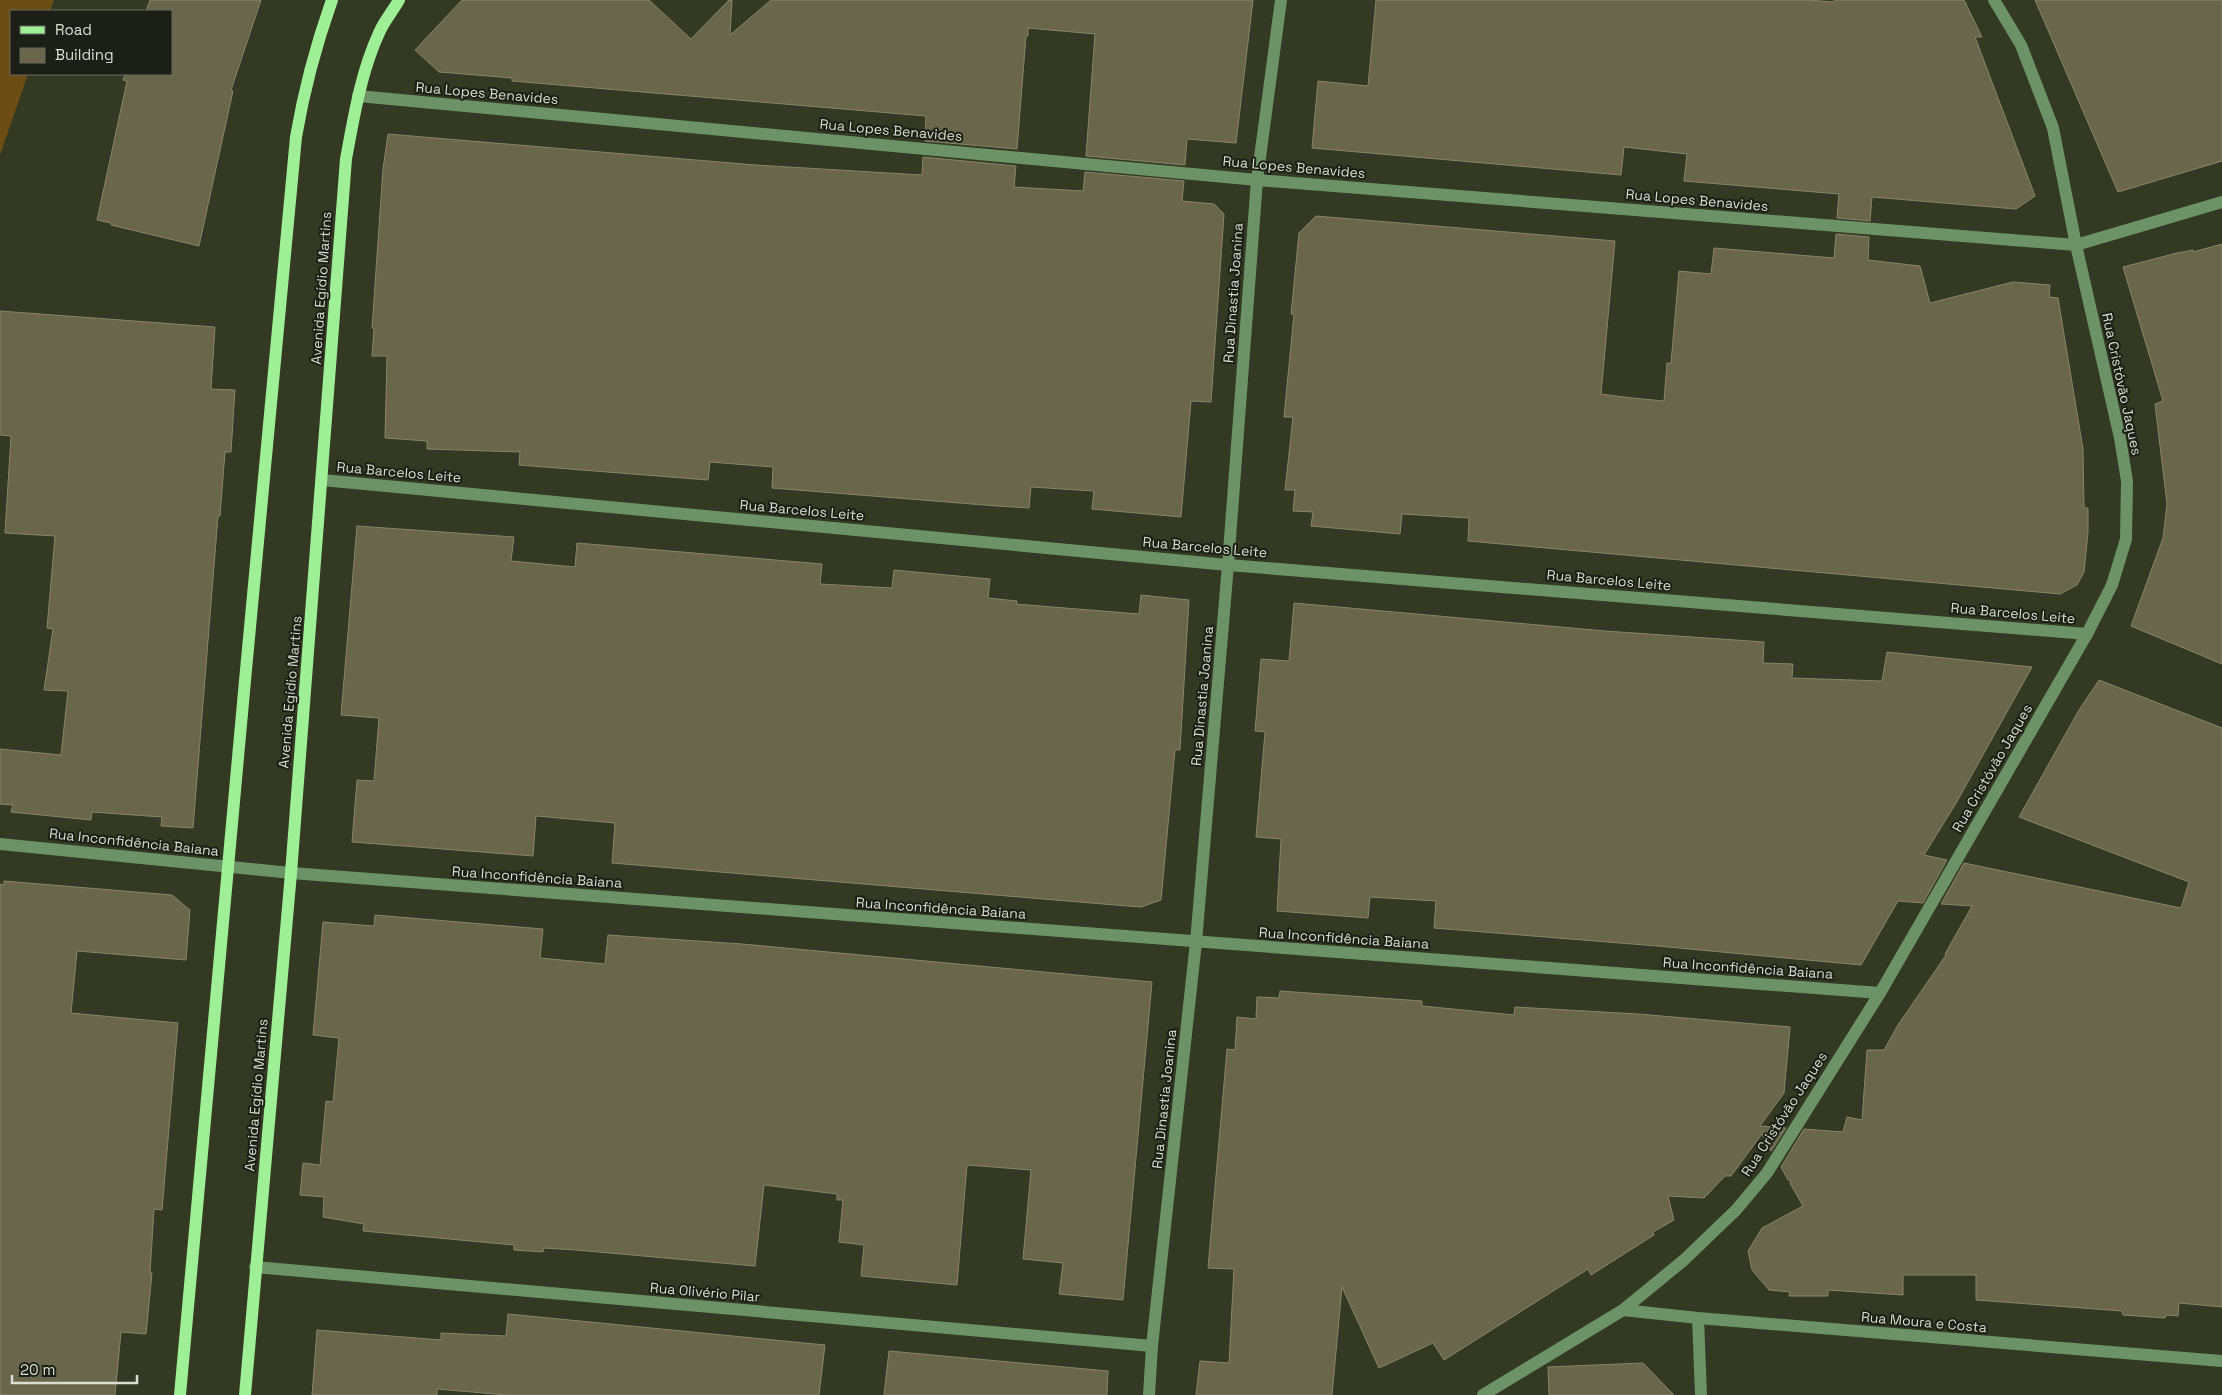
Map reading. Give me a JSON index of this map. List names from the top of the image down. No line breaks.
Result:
{"streets":{"main road":["Avenida Egídio Martins"],"street":["Rua Lopes Benavides","Rua Dinastia Joanina","Rua Cristóvão Jaques","Rua Barcelos Leite","Rua Inconfidência Baiana","Rua Olivério Pilar","Rua Moura e Costa"]},"crossings":[["Rua Lopes Benavides","Avenida Egídio Martins"],["Rua Lopes Benavides","Rua Dinastia Joanina"],["Rua Lopes Benavides","Rua Cristóvão Jaques"],["Avenida Egídio Martins","Rua Barcelos Leite"],["Avenida Egídio Martins","Rua Inconfidência Baiana"],["Avenida Egídio Martins","Rua Olivério Pilar"],["Rua Dinastia Joanina","Rua Barcelos Leite"],["Rua Dinastia Joanina","Rua Inconfidência Baiana"],["Rua Dinastia Joanina","Rua Olivério Pilar"],["Rua Cristóvão Jaques","Rua Barcelos Leite"],["Rua Cristóvão Jaques","Rua Inconfidência Baiana"],["Rua Cristóvão Jaques","Rua Moura e Costa"]],"legend":["Road","Building"],"scale_bar":"20 m"}
